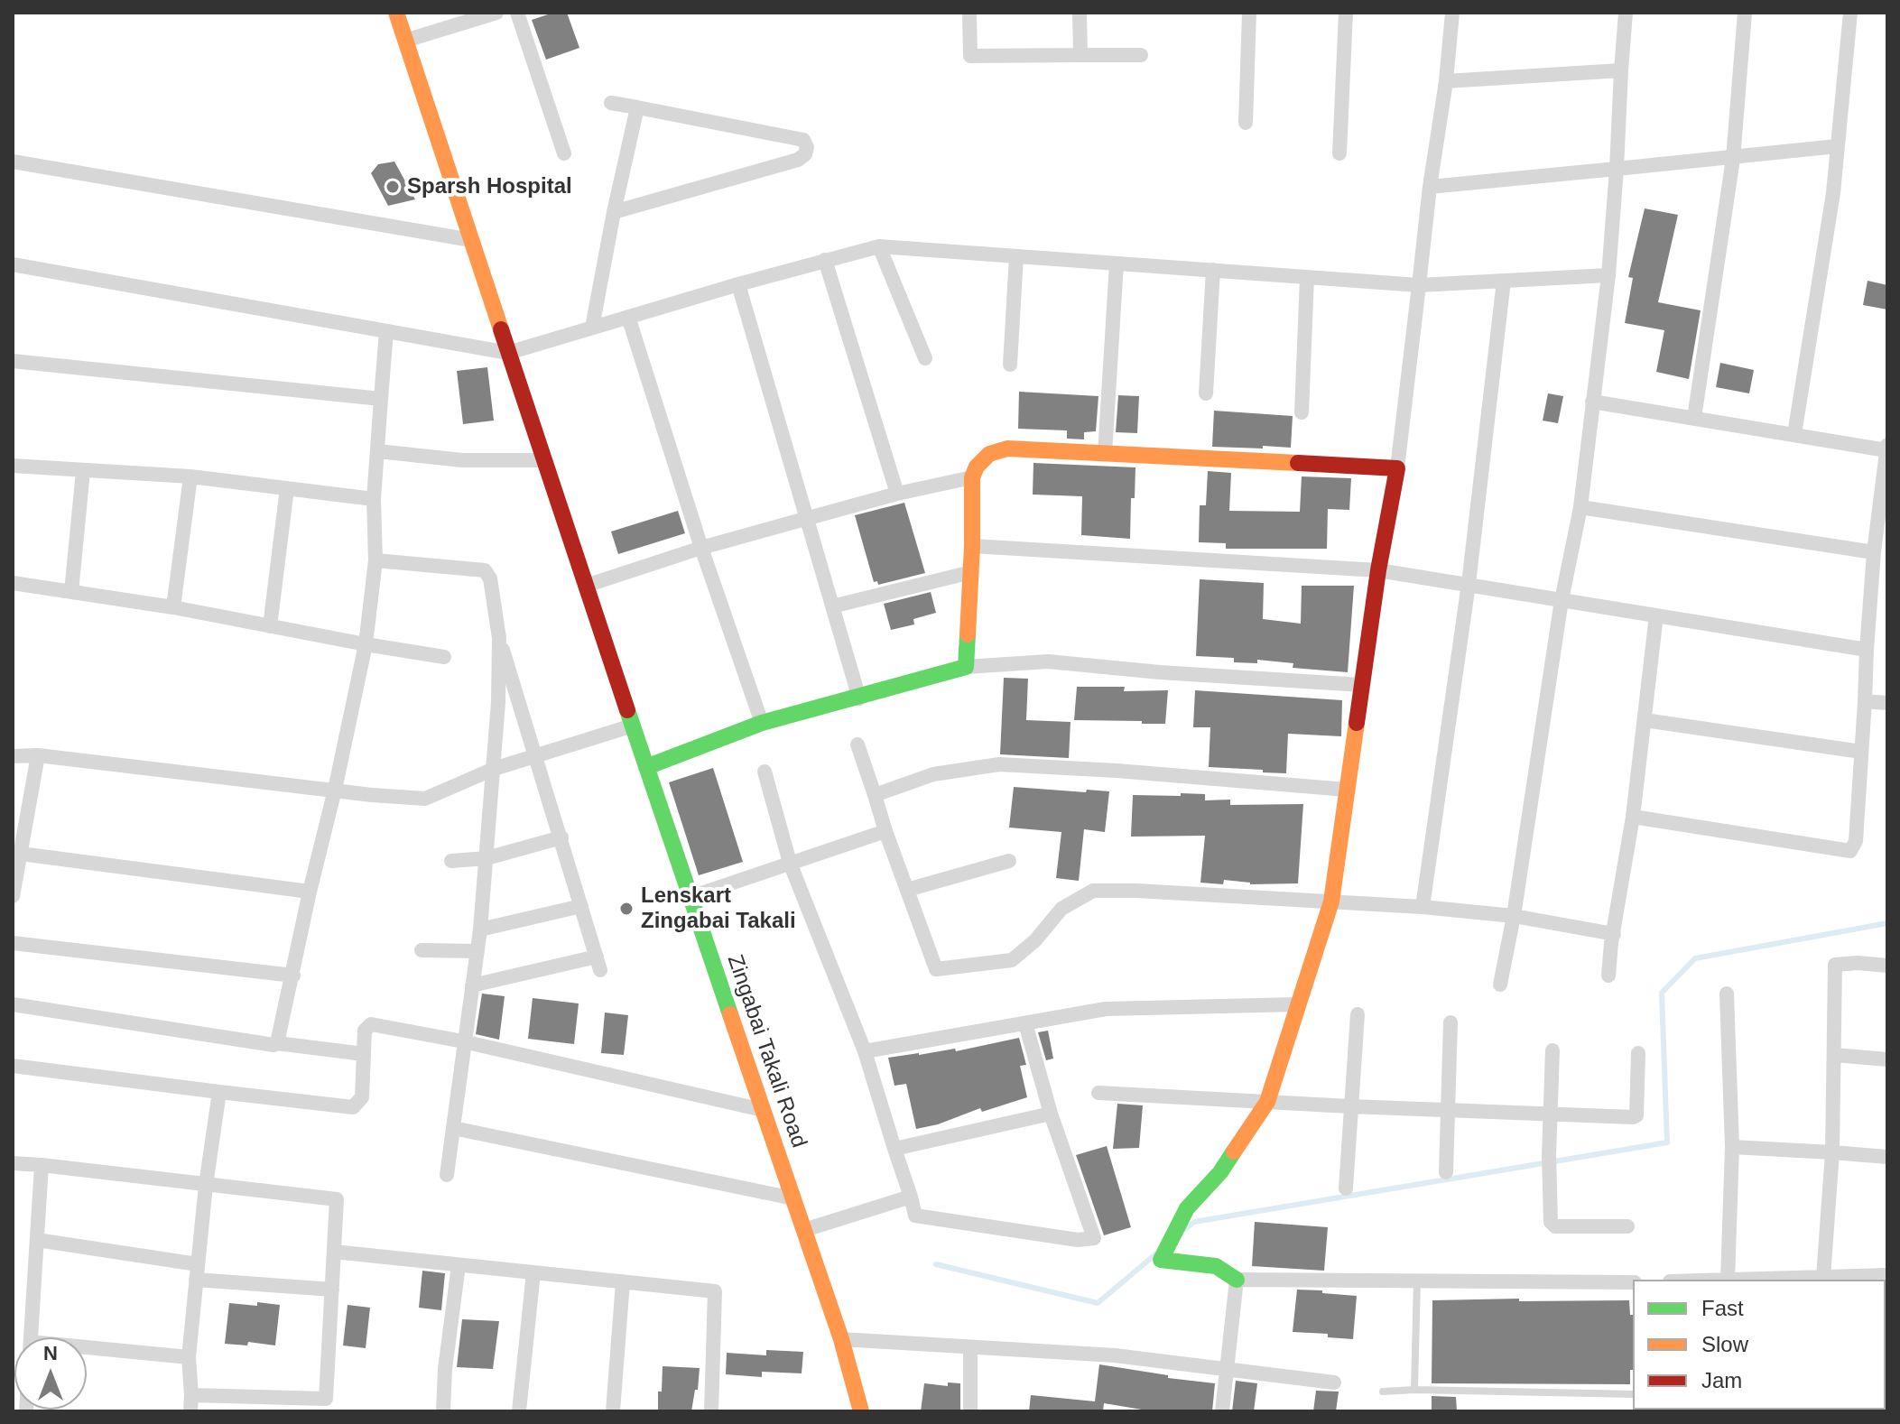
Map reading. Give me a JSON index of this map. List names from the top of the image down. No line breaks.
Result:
{"streets":{"street":["Zingabai Takali Road"]},"places":["Sparsh Hospital","Lenskart Zingabai Takali"],"legend":["Fast","Slow","Jam"],"north":"top"}
